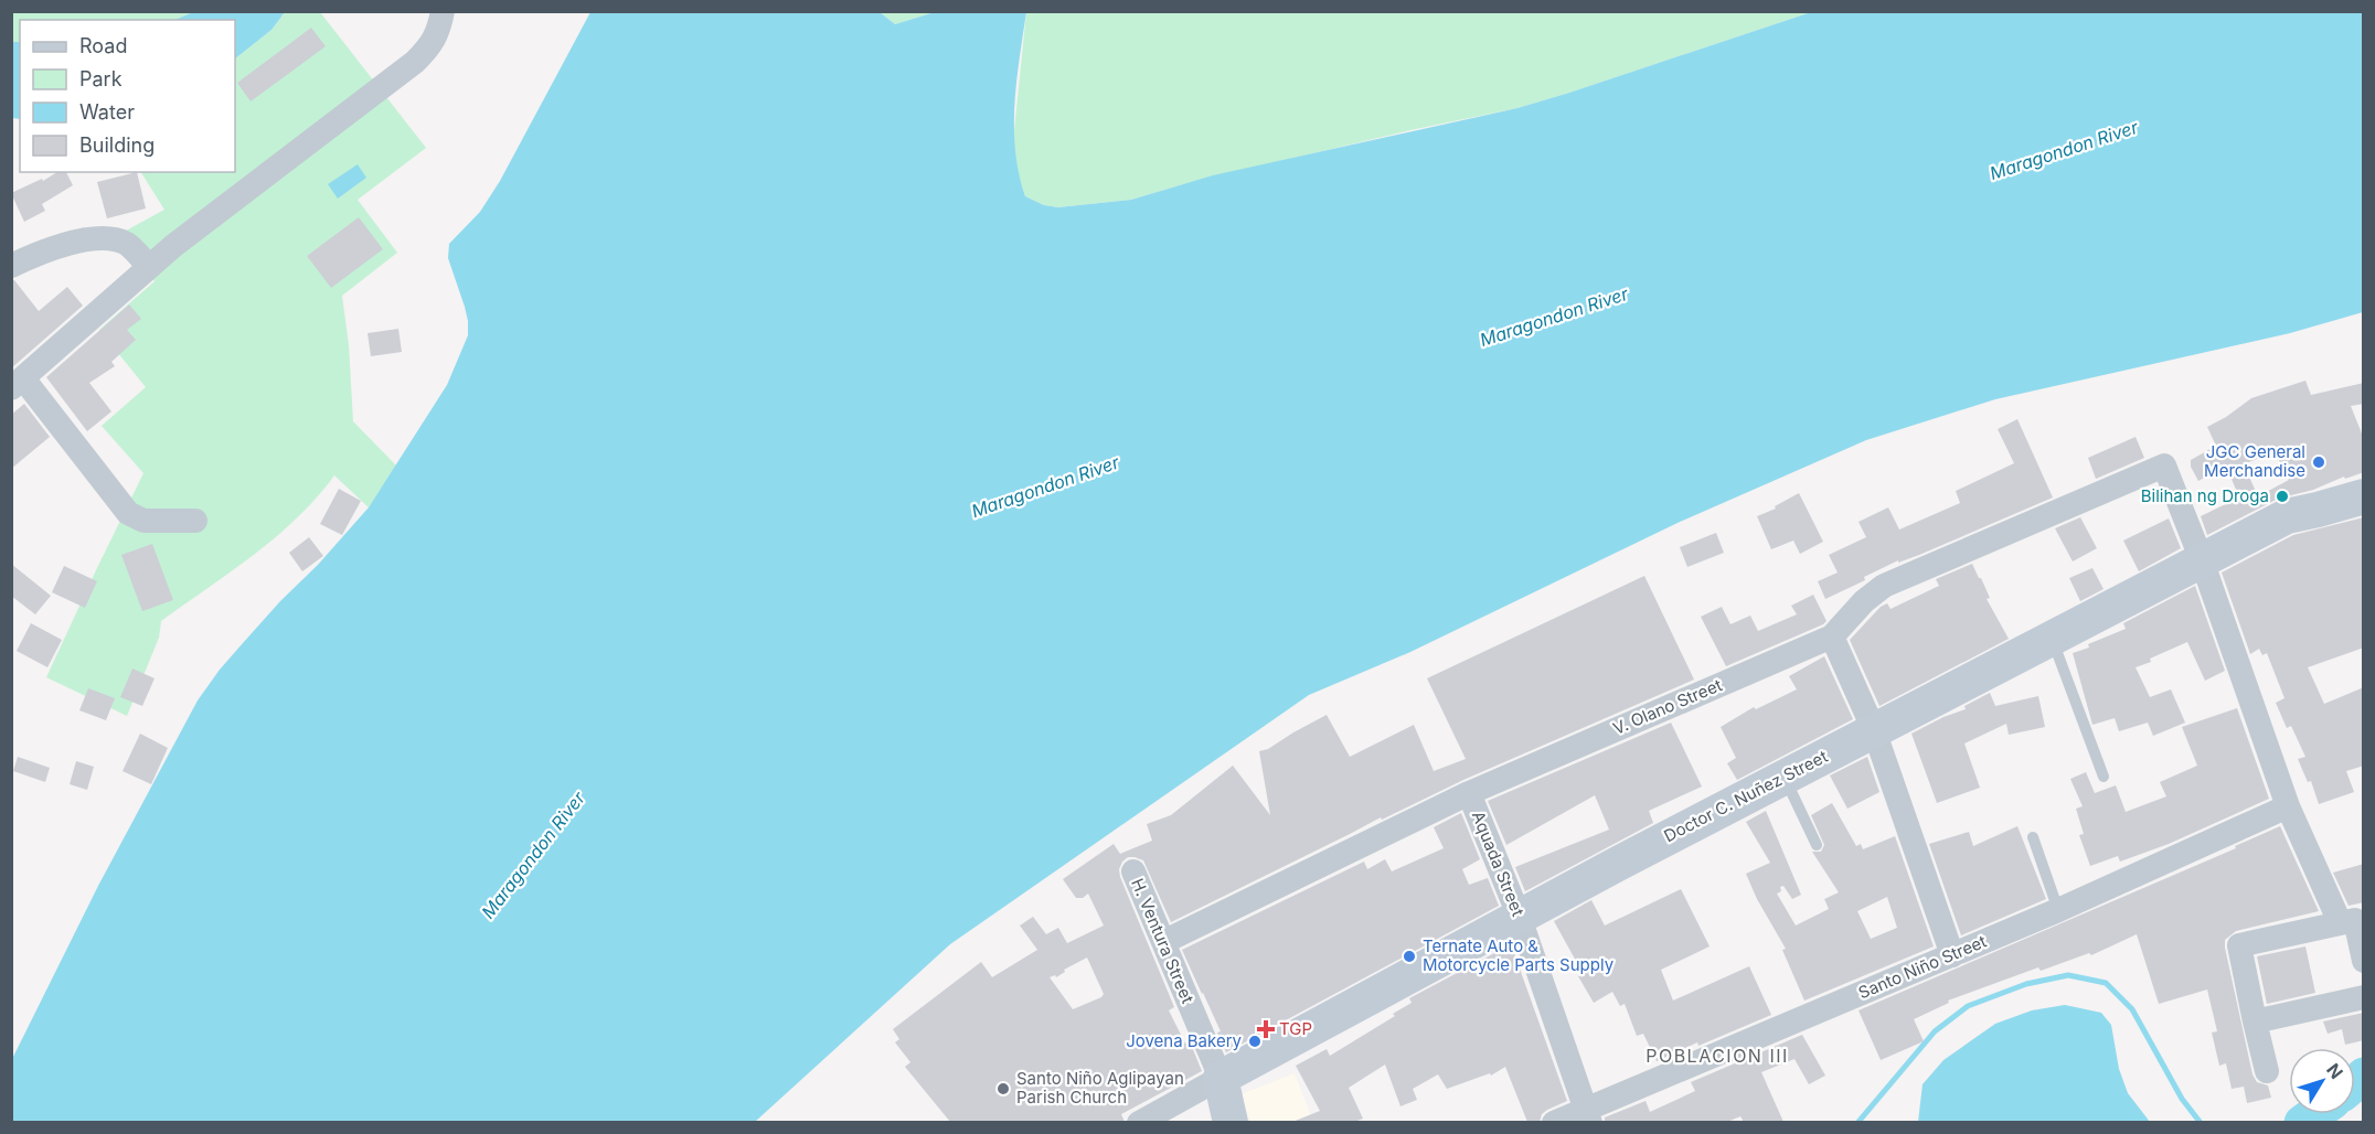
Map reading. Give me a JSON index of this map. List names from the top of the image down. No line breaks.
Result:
{"streets":{"main road":["Doctor C. Nuñez Street","H. Ventura Street"],"street":["V. Olano Street","Aquada Street","Santo Niño Street"]},"crossings":[["V. Olano Street","Doctor C. Nuñez Street"],["V. Olano Street","Aquada Street"],["V. Olano Street","H. Ventura Street"],["Doctor C. Nuñez Street","Aquada Street"],["Doctor C. Nuñez Street","H. Ventura Street"],["Aquada Street","Santo Niño Street"]],"districts":["POBLACION III"],"water":["Maragondon River"],"places":{"other":["JGC General Merchandise","Bilihan ng Droga","Ternate Auto & Motorcycle Parts Supply","Jovena Bakery","Santo Niño Aglipayan Parish Church"],"health":["TGP"]},"legend":["Road","Park","Water","Building"],"north":"top right"}
